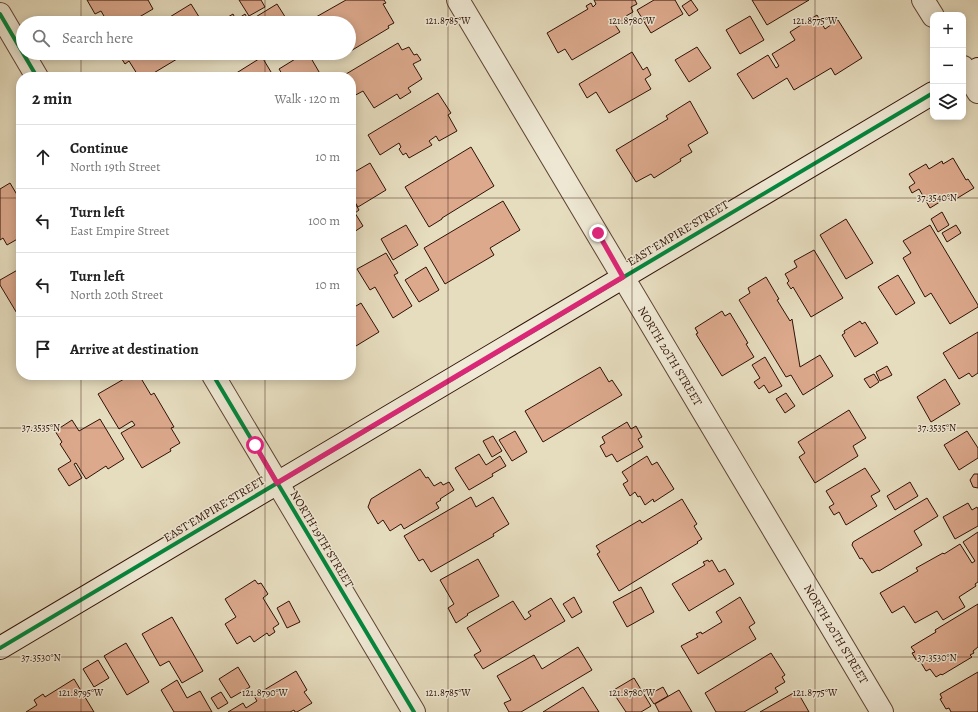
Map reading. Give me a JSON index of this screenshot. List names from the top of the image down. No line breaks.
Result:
{"streets":{"street":["EAST EMPIRE STREET","NORTH 20TH STREET","NORTH 19TH STREET"]},"crossings":[["EAST EMPIRE STREET","NORTH 20TH STREET"],["EAST EMPIRE STREET","NORTH 19TH STREET"]],"page":{"map_buttons":["+","−"],"search":"Search here","heading":["2 min","Walk · 120 m"],"list":[["Continue","North 19th Street","10 m"],["Turn left","East Empire Street","100 m"],["Turn left","North 20th Street","10 m"],"Arrive at destination"]},"coordinates":["121.8785°W","121.8780°W","121.8775°W","37.3540°N","37.3535°N","37.3530°N","121.8795°W","121.8790°W"]}
